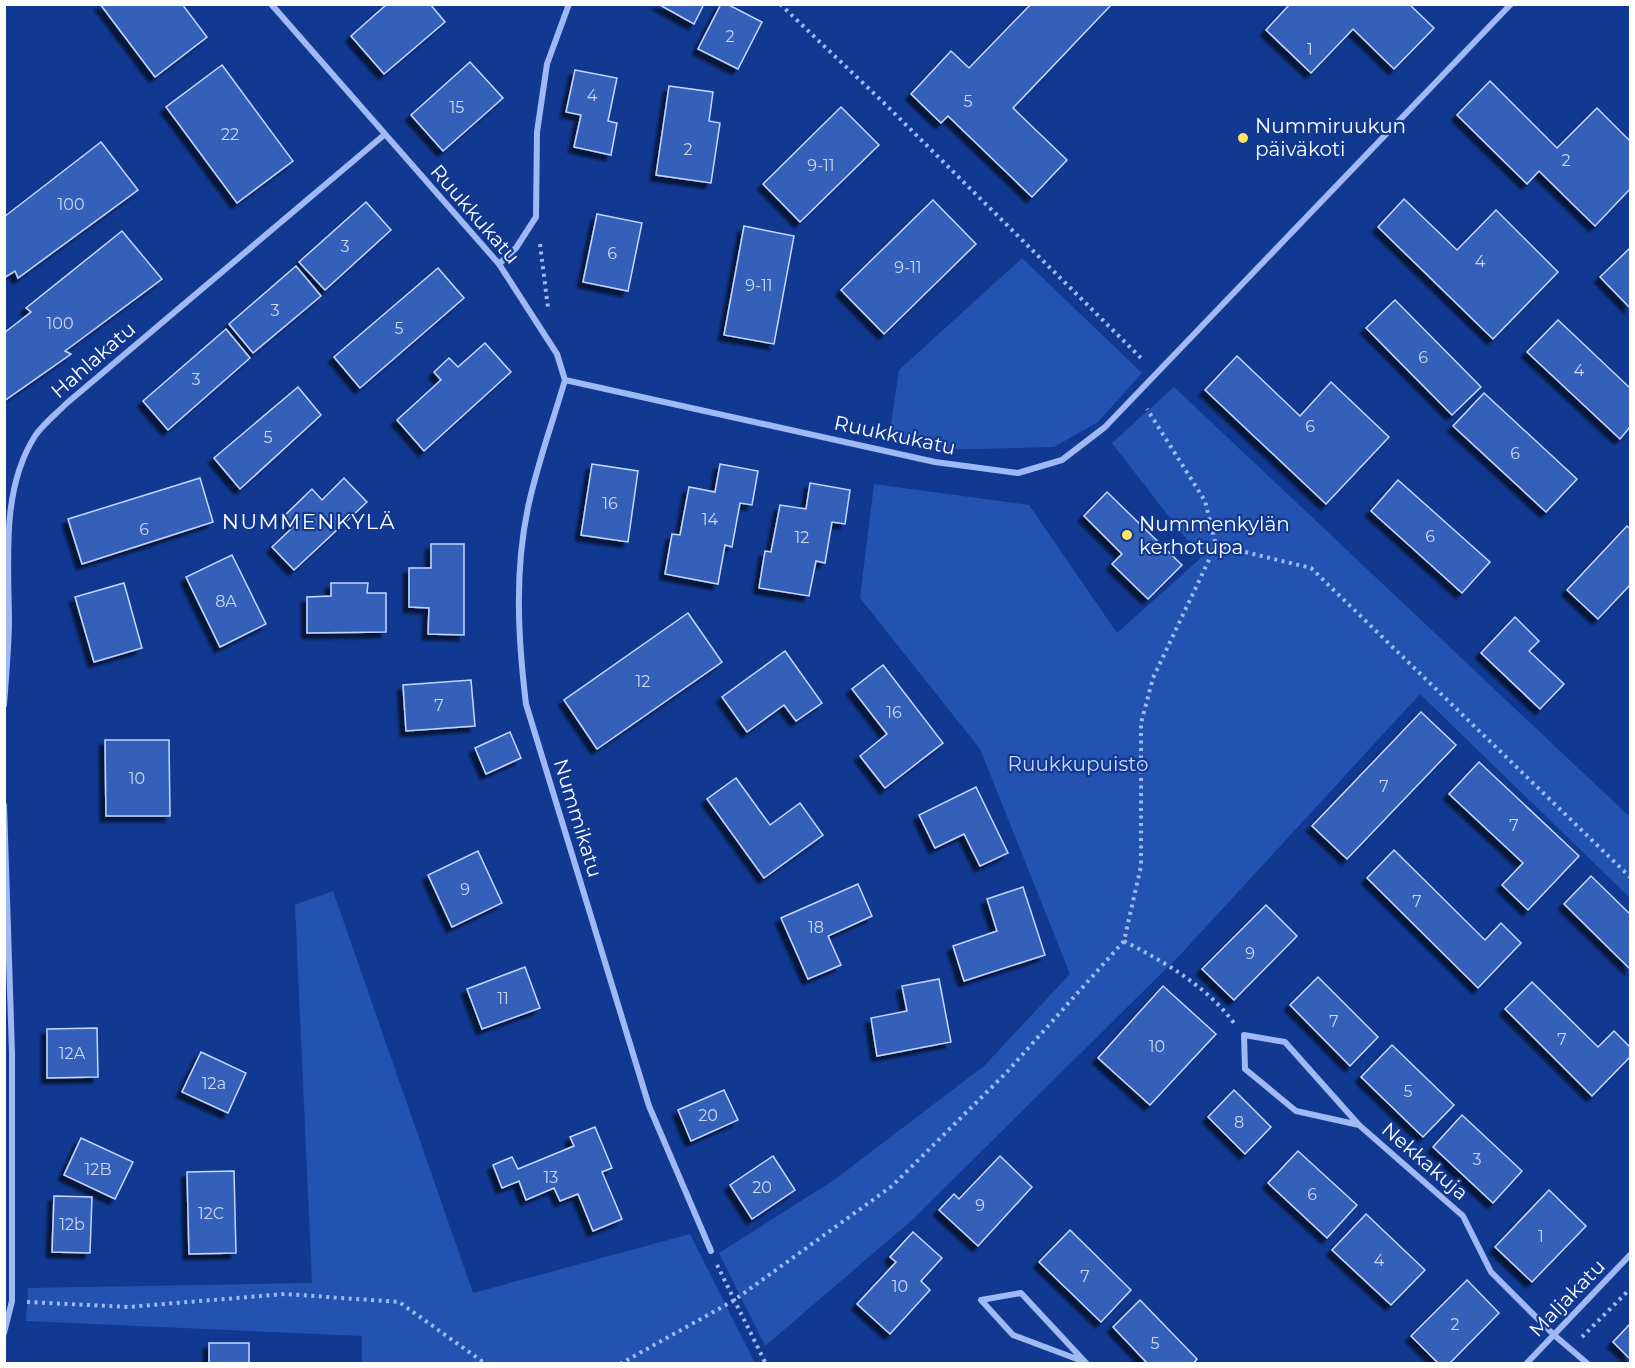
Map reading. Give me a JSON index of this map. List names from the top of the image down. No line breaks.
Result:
{"streets":{"street":["Ruukkukatu","Hahlakatu","Nummikatu","Nekkakuja","Maljakatu"]},"crossings":[["Ruukkukatu","Hahlakatu"],["Ruukkukatu","Nummikatu"],["Nekkakuja","Maljakatu"]],"districts":["NUMMENKYLÄ"],"parks":["Ruukkupuisto"],"places":["Nummiruukun päiväkoti","Nummenkylän kerhotupa"],"house_numbers":["2","1","4","5","15","22","2","2","9-11","100","3","6","4","9-11","9-11","3","100","5","6","4","3","6","5","6","16","14","6","6","12","8A","12","7","16","10","7","7","9","7","18","9","11","7","7","10","12A","12a","5","20","8","3","12B","13","20","6","9","12C","12b","1","4","7","10","2","5"]}
